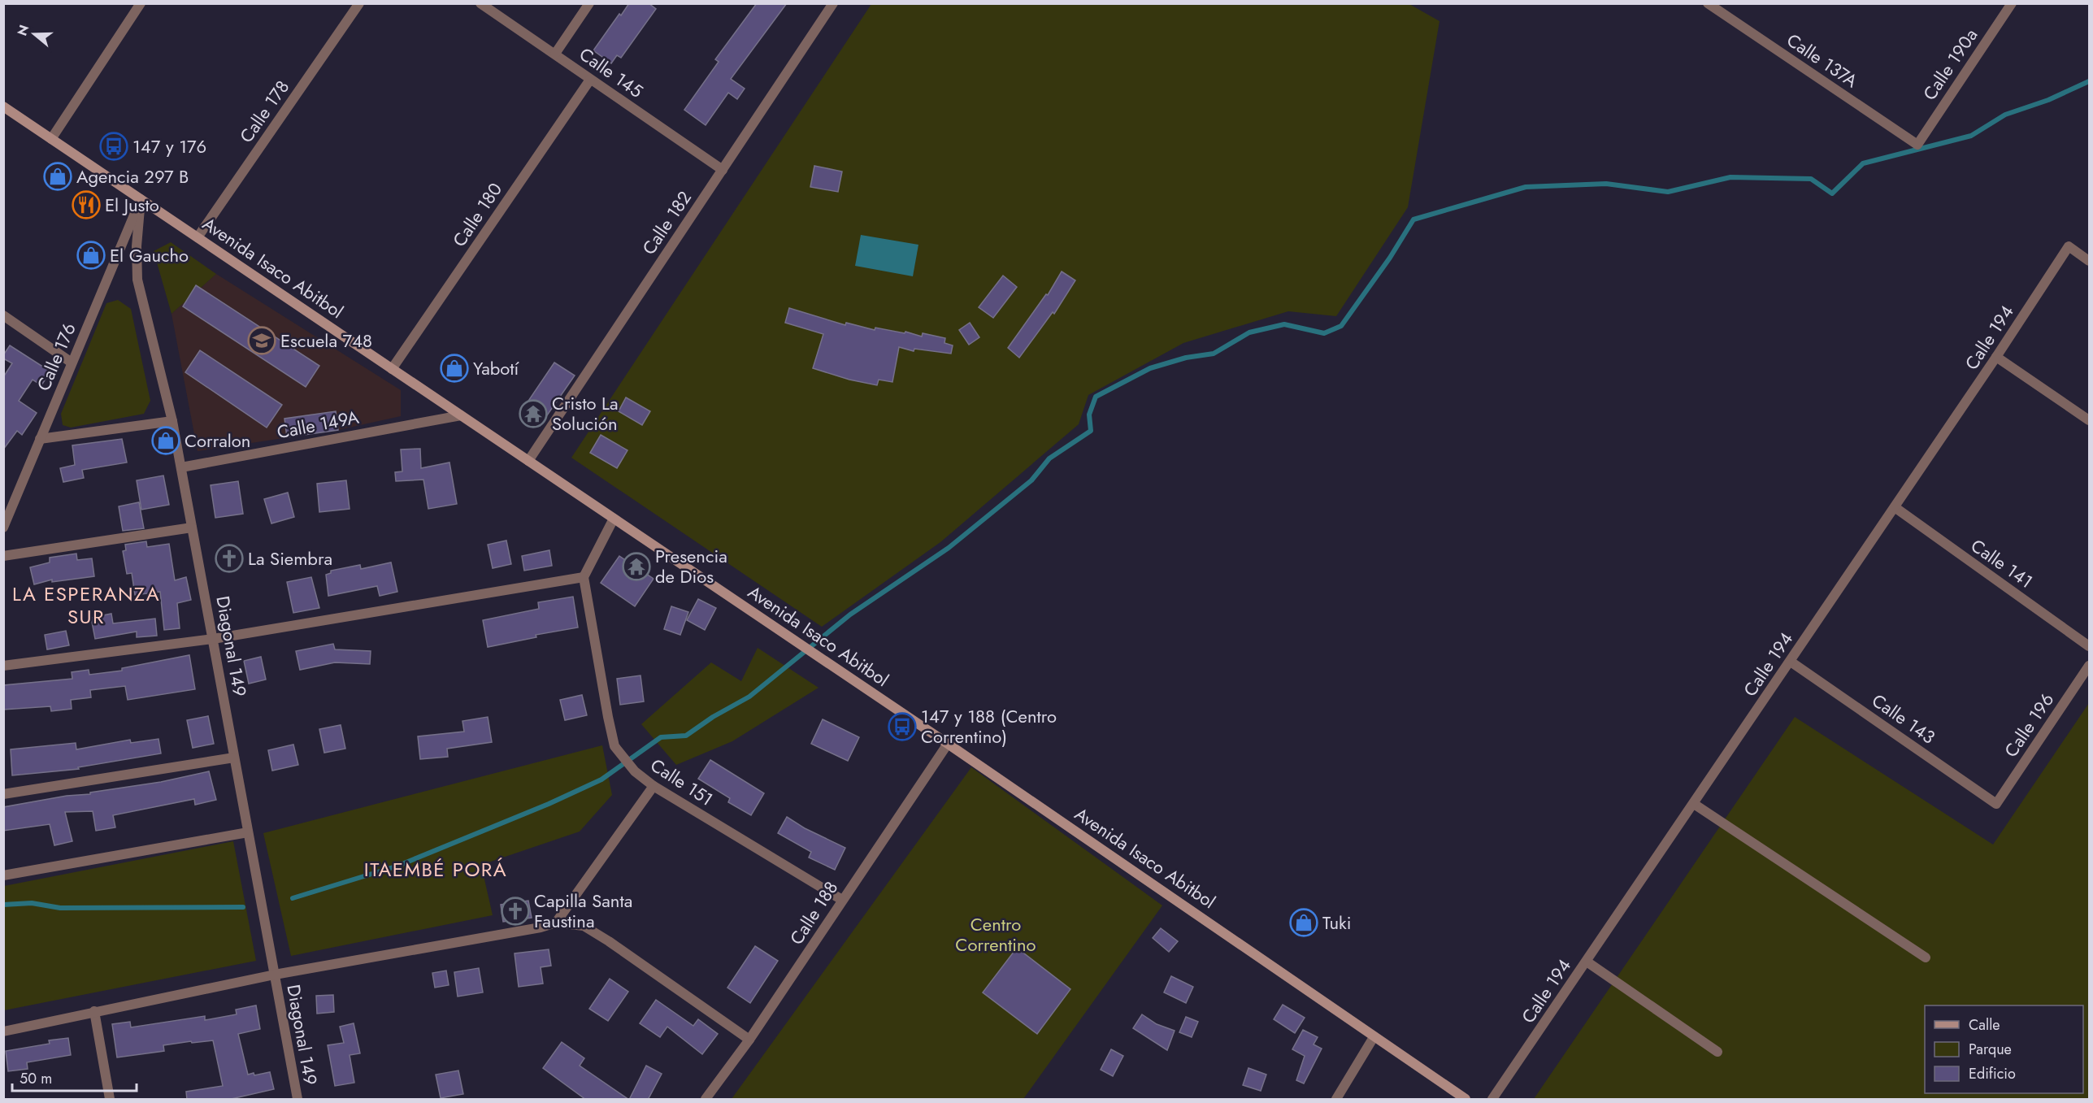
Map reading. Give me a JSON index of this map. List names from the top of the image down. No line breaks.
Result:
{"streets":{"main road":["Avenida Isaco Abitbol"],"street":["Calle 137A","Calle 190a","Calle 145","Calle 178","Calle 180","Calle 182","Calle 194","Calle 176","Calle 149A","Calle 141","Diagonal 149","Calle 143","Calle 196","Calle 151","Calle 188"]},"crossings":[["Calle 137A","Calle 190a"],["Calle 145","Calle 180"],["Calle 145","Calle 182"],["Calle 178","Avenida Isaco Abitbol"],["Calle 180","Avenida Isaco Abitbol"],["Calle 182","Avenida Isaco Abitbol"],["Avenida Isaco Abitbol","Calle 176"],["Avenida Isaco Abitbol","Calle 149A"],["Avenida Isaco Abitbol","Diagonal 149"],["Avenida Isaco Abitbol","Calle 188"],["Calle 194","Calle 141"],["Calle 194","Calle 143"],["Calle 176","Diagonal 149"],["Calle 149A","Diagonal 149"],["Calle 143","Calle 196"],["Calle 151","Calle 188"]],"districts":["LA ESPERANZA SUR","ITAEMBÉ PORÁ"],"parks":["Centro Correntino"],"places":{"bus stop":["147 y 176","147 y 188 (Centro Correntino)"],"shop":["Agencia 297 B","El Gaucho","Yabotí","Corralon","Tuki"],"restaurant":["El Justo"],"school or university":["Escuela 748"],"temple":["Cristo La Solución","Presencia de Dios"],"church":["La Siembra","Capilla Santa Faustina"]},"legend":["Calle","Parque","Edificio"],"scale_bar":"50 m","north":"left"}
